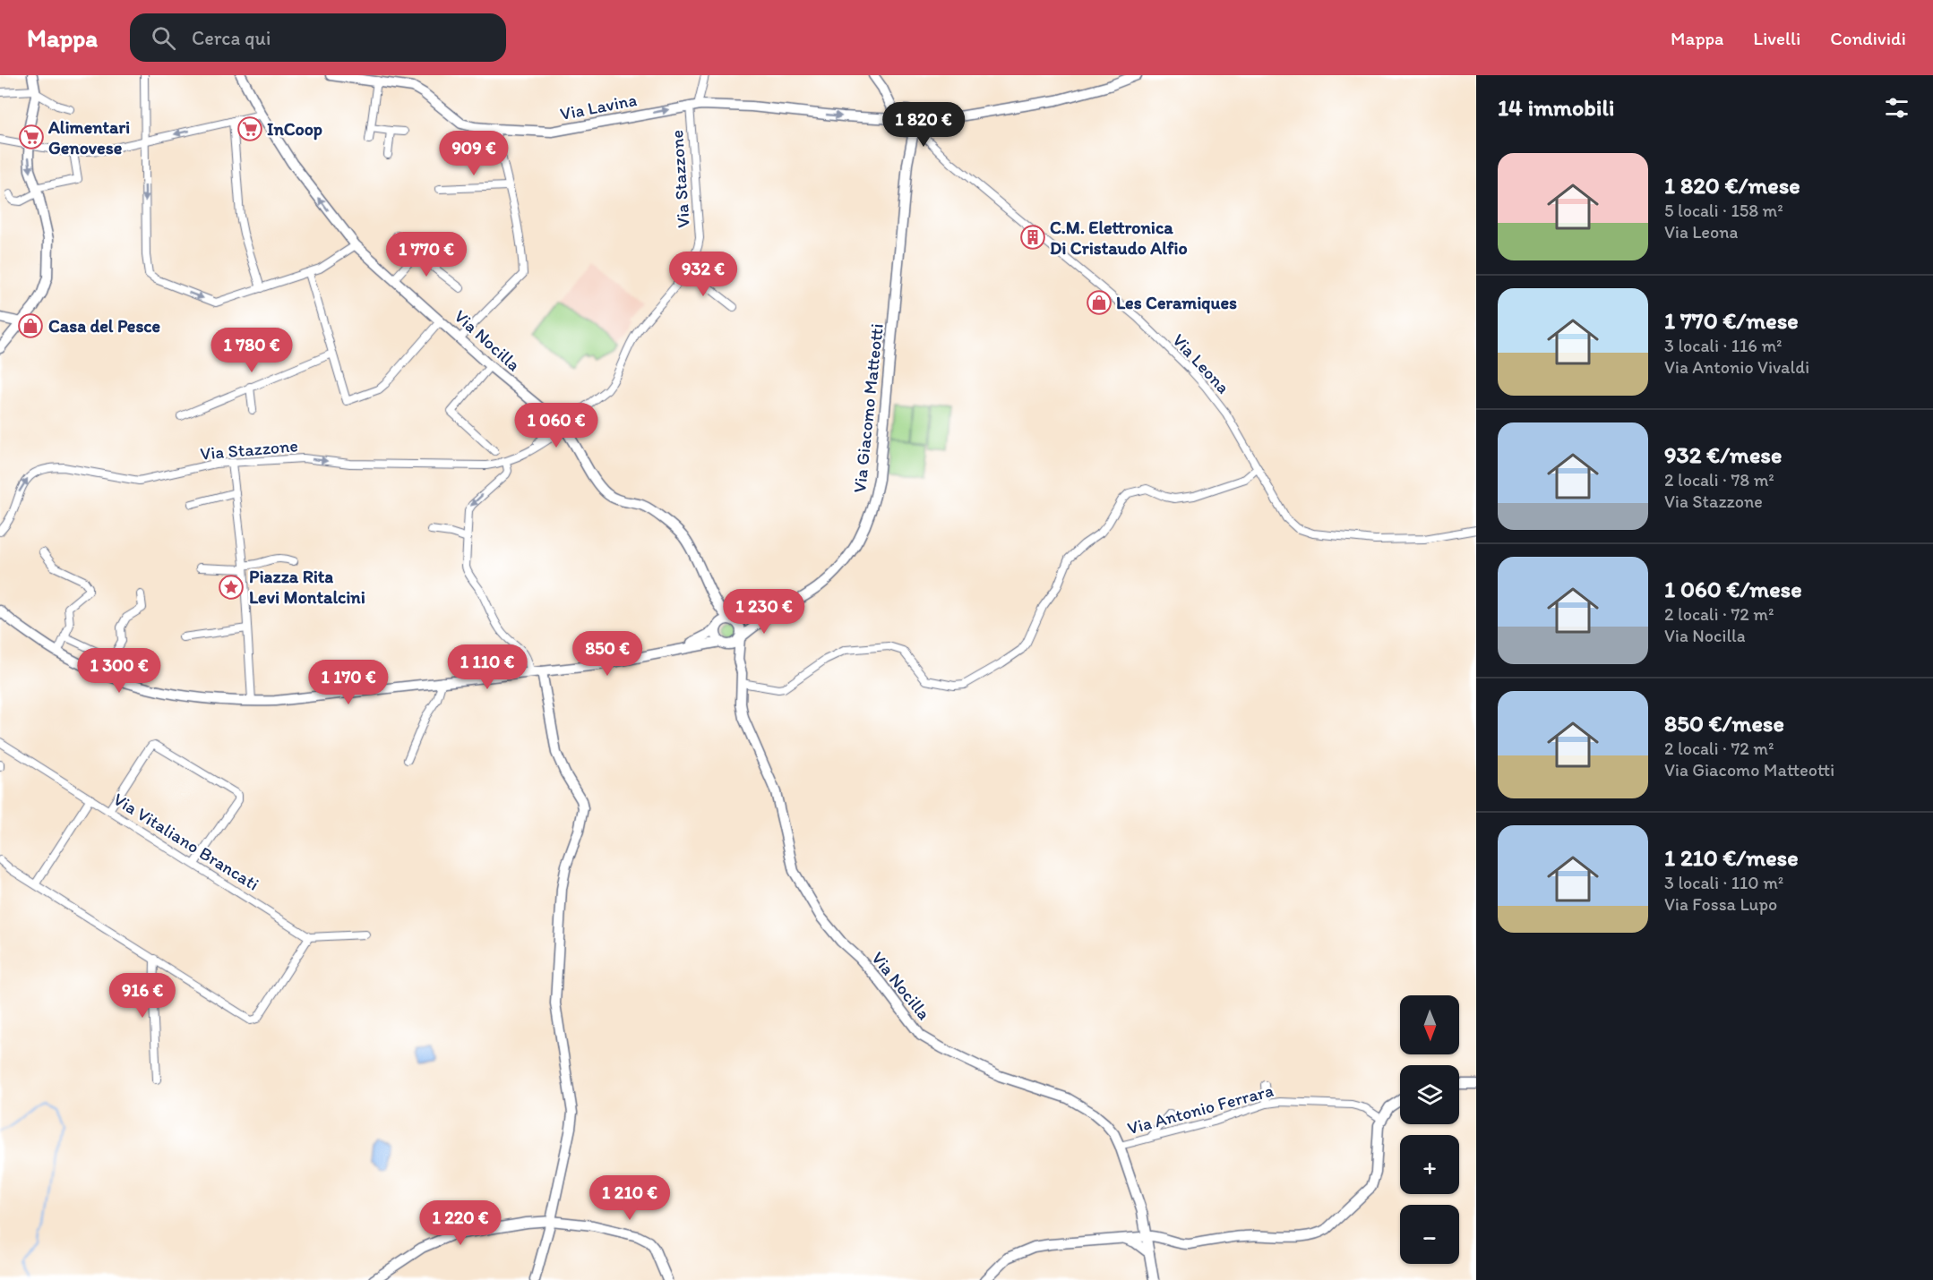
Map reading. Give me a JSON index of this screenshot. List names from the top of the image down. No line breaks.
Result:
{"streets":{"street":["Via Lavina","Via Stazzone","Via Nocilla","Via Leona","Via Giacomo Matteotti","Via Vitaliano Brancati","Via Antonio Ferrara"]},"crossings":[["Via Lavina","Via Stazzone"],["Via Lavina","Via Leona"],["Via Stazzone","Via Nocilla"],["Via Nocilla","Via Antonio Ferrara"]],"one_way":["Via Lavina","Via Stazzone"],"places":{"supermarket":["InCoop","Alimentari Genovese"],"building":["C.M. Elettronica Di Cristaudo Alfio"],"shop":["Les Ceramiques","Casa del Pesce"],"place":["Piazza Rita Levi Montalcini"]},"north":"bottom","page":{"header":"Mappa","search":"Cerca qui","nav":["Mappa","Livelli","Condividi"],"heading":"14 immobili","price":["1 820 €","909 €","1 770 €","932 €","1 780 €","1 060 €","1 230 €","850 €","1 110 €","1 300 €","1 170 €","916 €","1 210 €","1 220 €"],"list":[{"name":"1 820 €/mese","note":"5 locali · 158 m² · Via Leona"},{"name":"1 770 €/mese","note":"3 locali · 116 m² · Via Antonio Vivaldi"},{"name":"932 €/mese","note":"2 locali · 78 m² · Via Stazzone"},{"name":"1 060 €/mese","note":"2 locali · 72 m² · Via Nocilla"},{"name":"850 €/mese","note":"2 locali · 72 m² · Via Giacomo Matteotti"},{"name":"1 210 €/mese","note":"3 locali · 110 m² · Via Fossa Lupo"}],"map_buttons":["+","−"]}}
